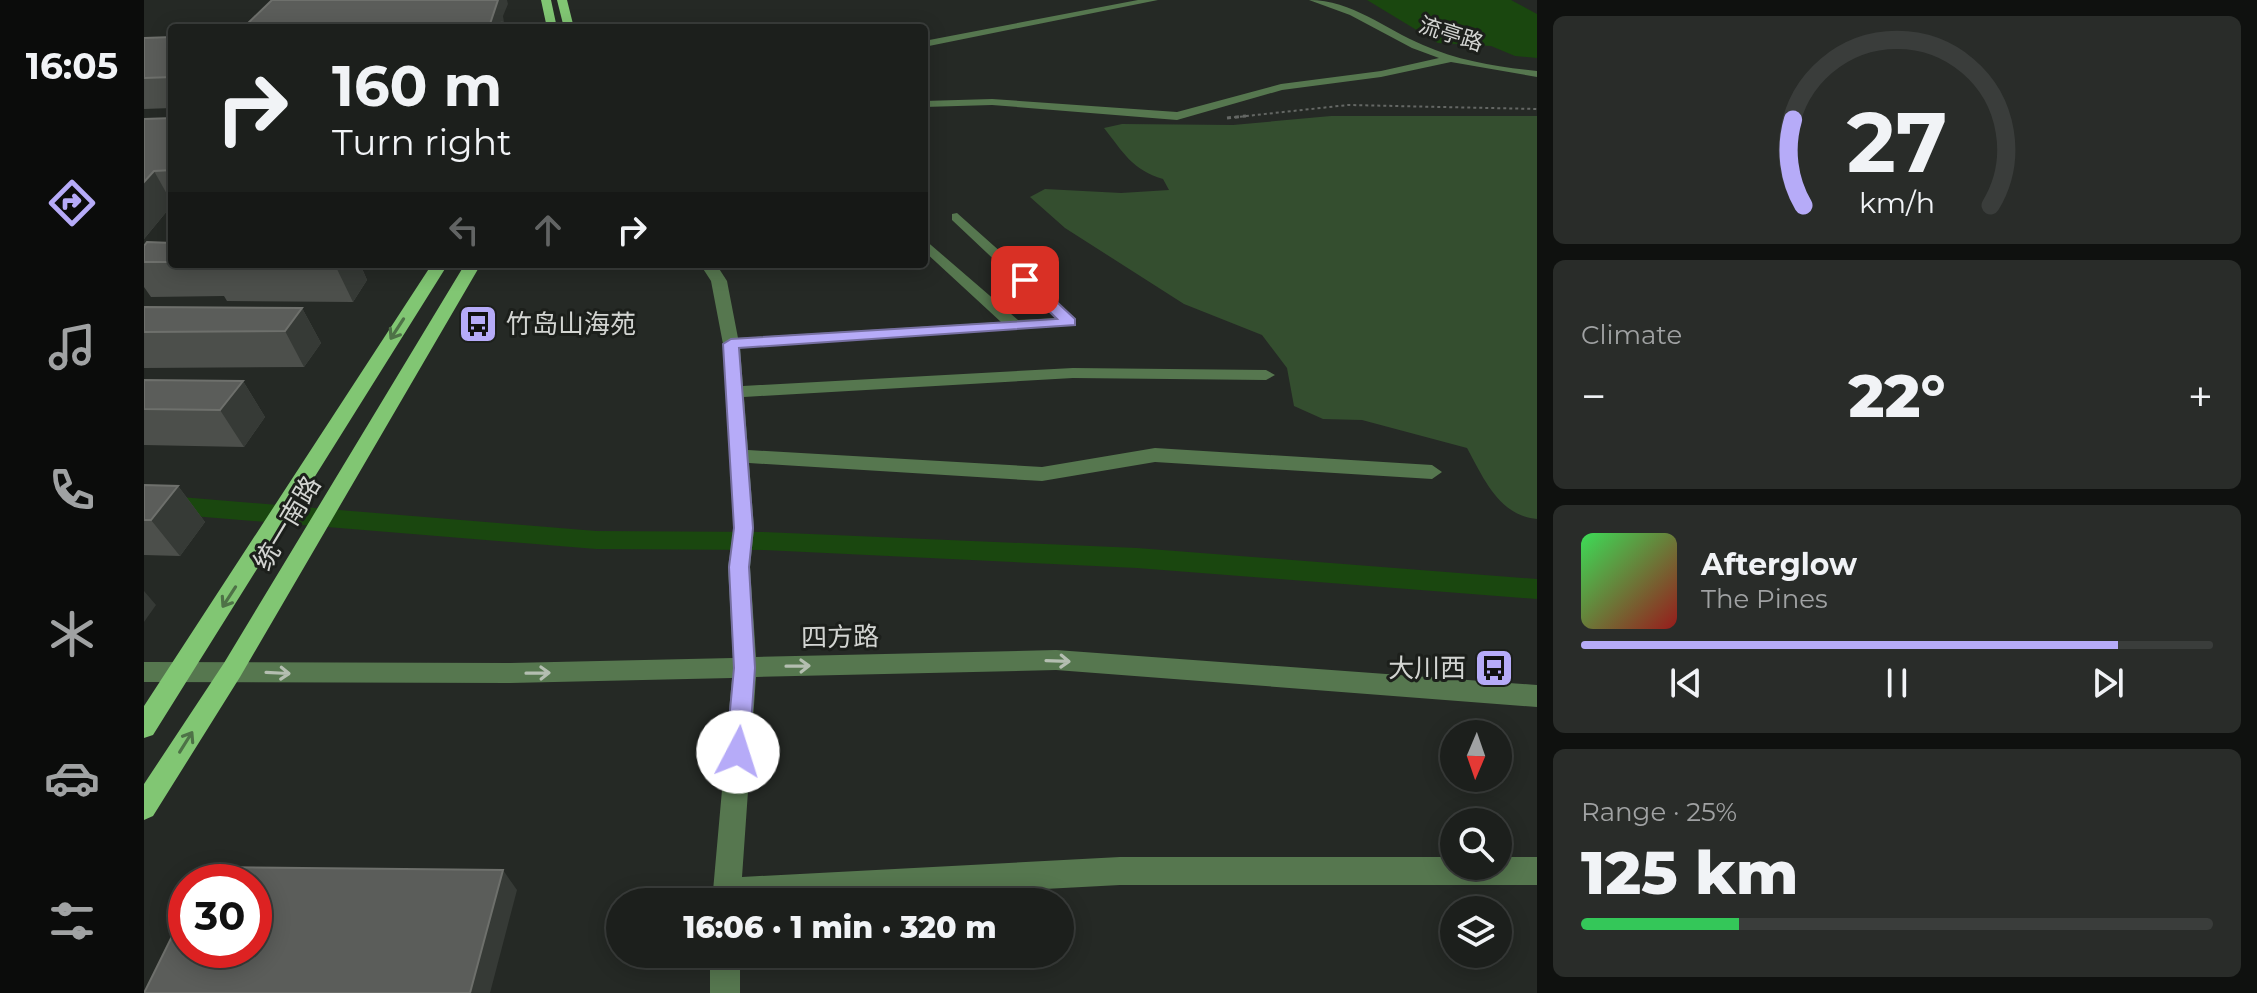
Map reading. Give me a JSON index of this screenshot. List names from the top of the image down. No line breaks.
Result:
{"streets":{"main road":["统一南路"],"street":["流亭路","四方路"]},"crossings":[["统一南路","四方路"]],"one_way":["四方路"],"places":{"bus stop":["竹岛山海苑","大川西"]},"north":"bottom","page":{"tabs":"16:05","turn":["160 m","Turn right"],"tile":["Climate",["Range · 25%","125 km"]],"heat":["−","22°","+"],"song":["Afterglow","The Pines"],"limit":"30","trip":"16:06 · 1 min · 320 m","gauge":["27","km/h"]}}
